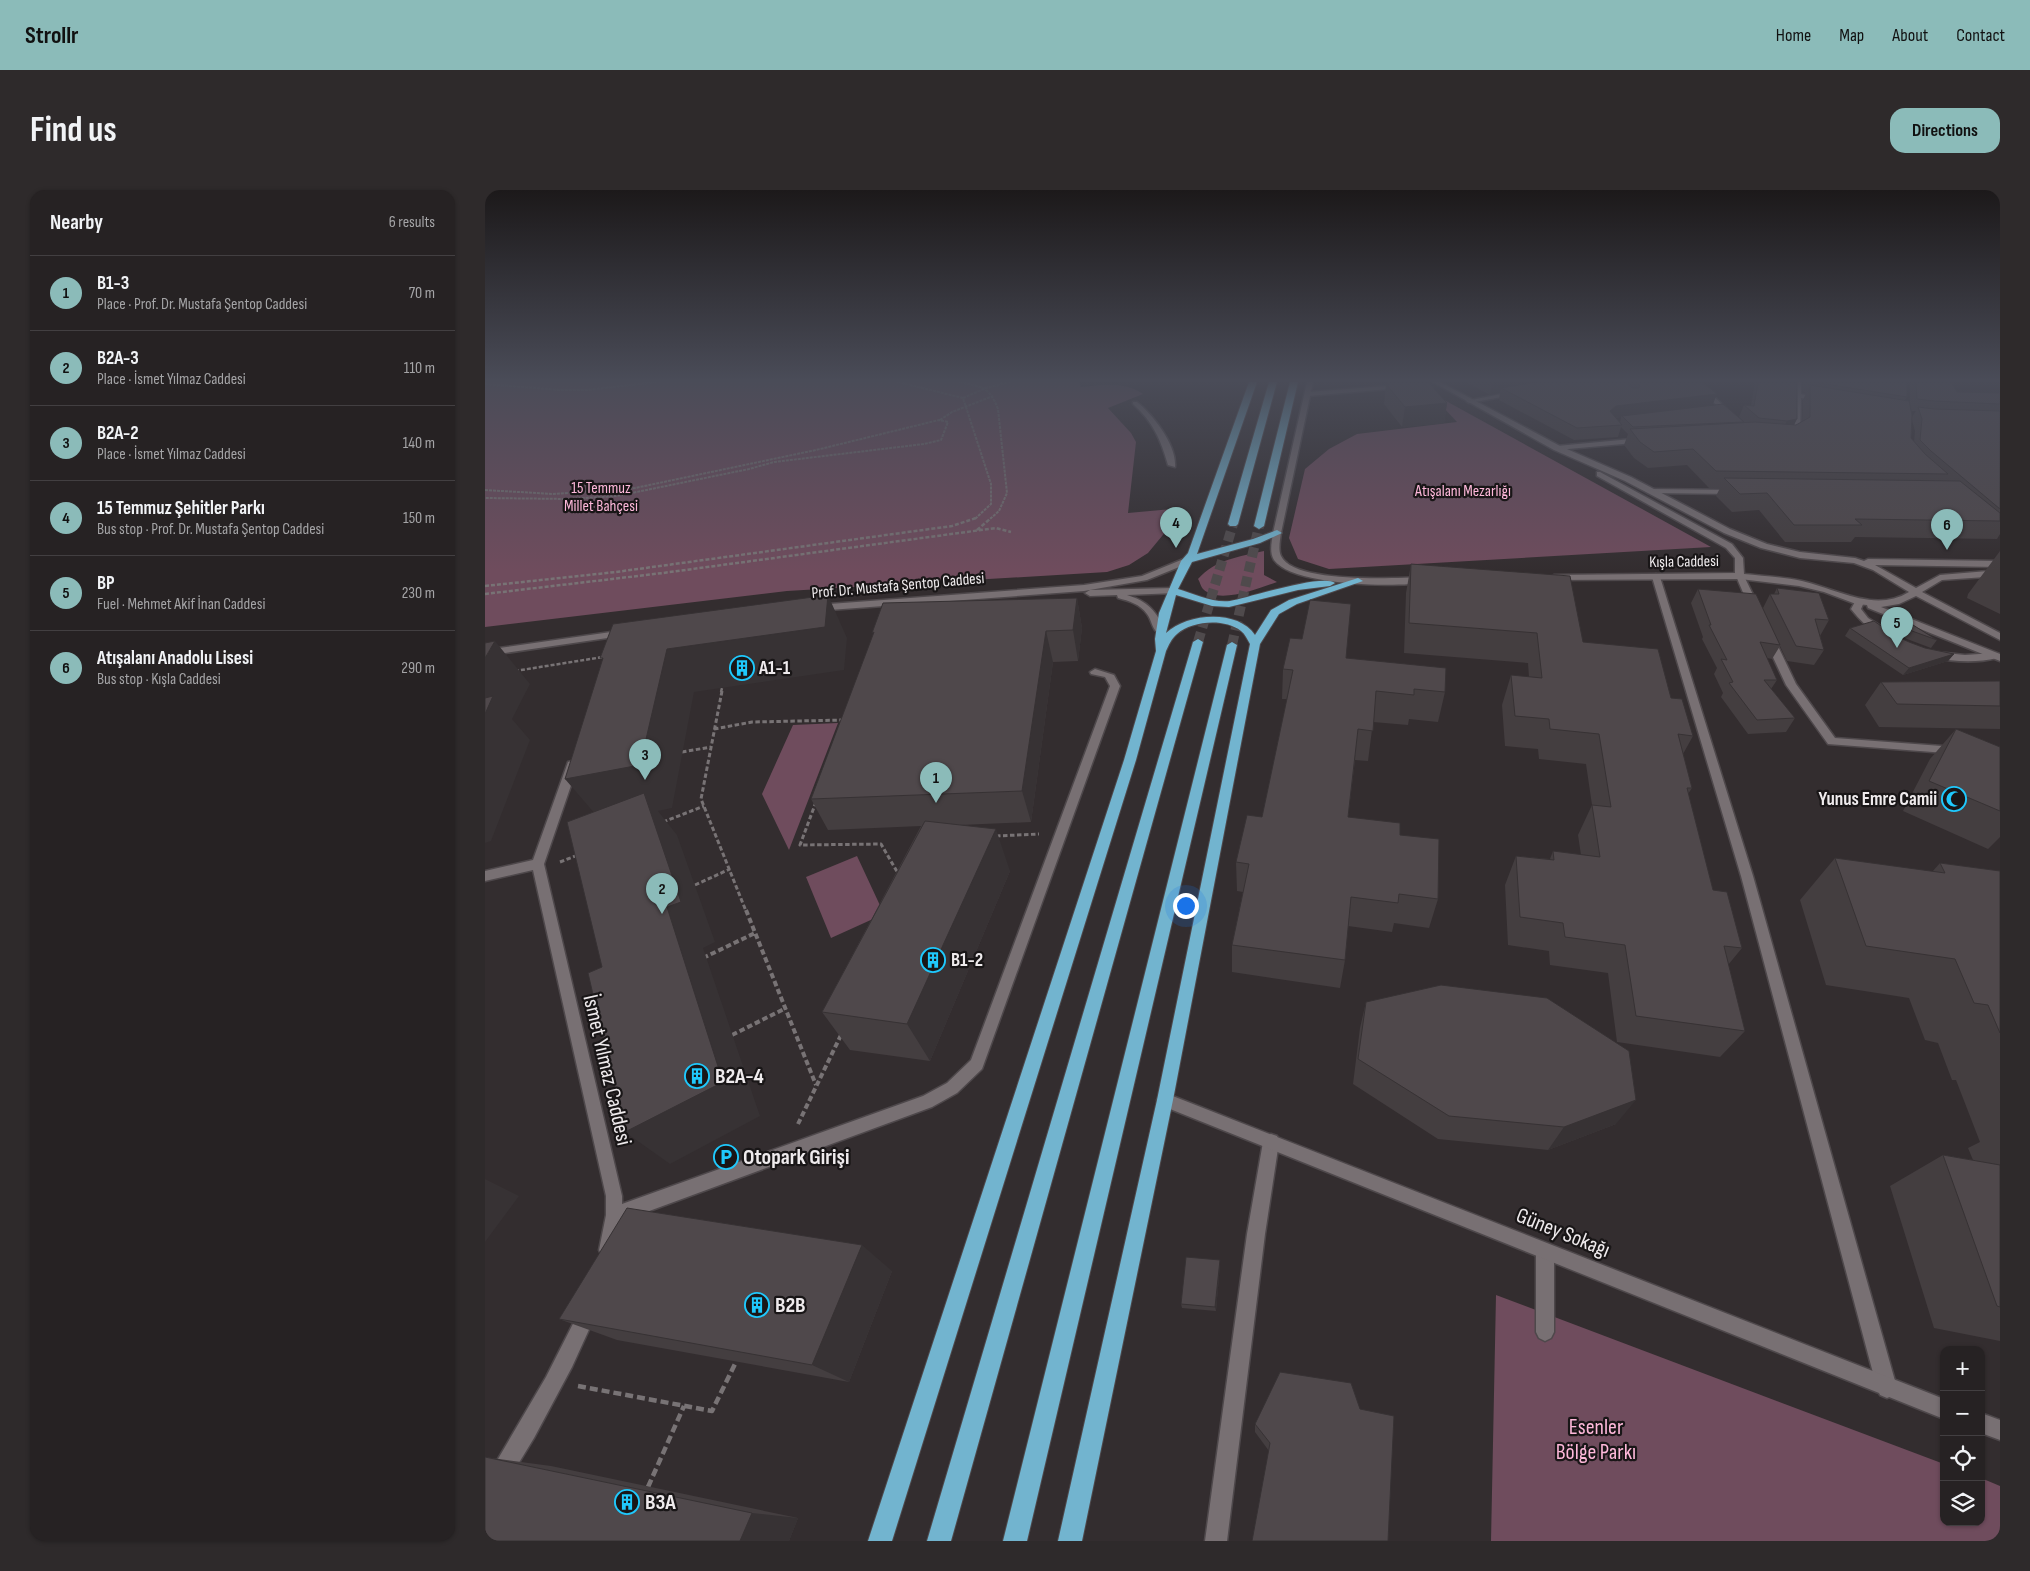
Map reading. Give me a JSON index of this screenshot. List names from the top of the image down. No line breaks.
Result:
{"streets":{"street":["Kışla Caddesi","Prof. Dr. Mustafa Şentop Caddesi","İsmet Yılmaz Caddesi","Güney Sokağı"]},"parks":["15 Temmuz Millet Bahçesi","Atışalanı Mezarlığı","Esenler Bölge Parkı"],"places":{"building":["A1-1","B1-2","B2A-4","B2B","B3A"],"mosque":["Yunus Emre Camii"],"parking":["Otopark Girişi"]},"page":{"header":"Strollr","nav":["Home","Map","About","Contact"],"buttons":"Directions","title":"Find us","heading":["Nearby","6 results"],"list":[{"mark":"1","name":"B1-3","note":"Place · Prof. Dr. Mustafa Şentop Caddesi","value":"70 m"},{"mark":"2","name":"B2A-3","note":"Place · İsmet Yılmaz Caddesi","value":"110 m"},{"mark":"3","name":"B2A-2","note":"Place · İsmet Yılmaz Caddesi","value":"140 m"},{"mark":"4","name":"15 Temmuz Şehitler Parkı","note":"Bus stop · Prof. Dr. Mustafa Şentop Caddesi","value":"150 m"},{"mark":"5","name":"BP","note":"Fuel · Mehmet Akif İnan Caddesi","value":"230 m"},{"mark":"6","name":"Atışalanı Anadolu Lisesi","note":"Bus stop · Kışla Caddesi","value":"290 m"}],"pins":["4","6","5","3","1","2"],"map_buttons":["+","−"]}}
